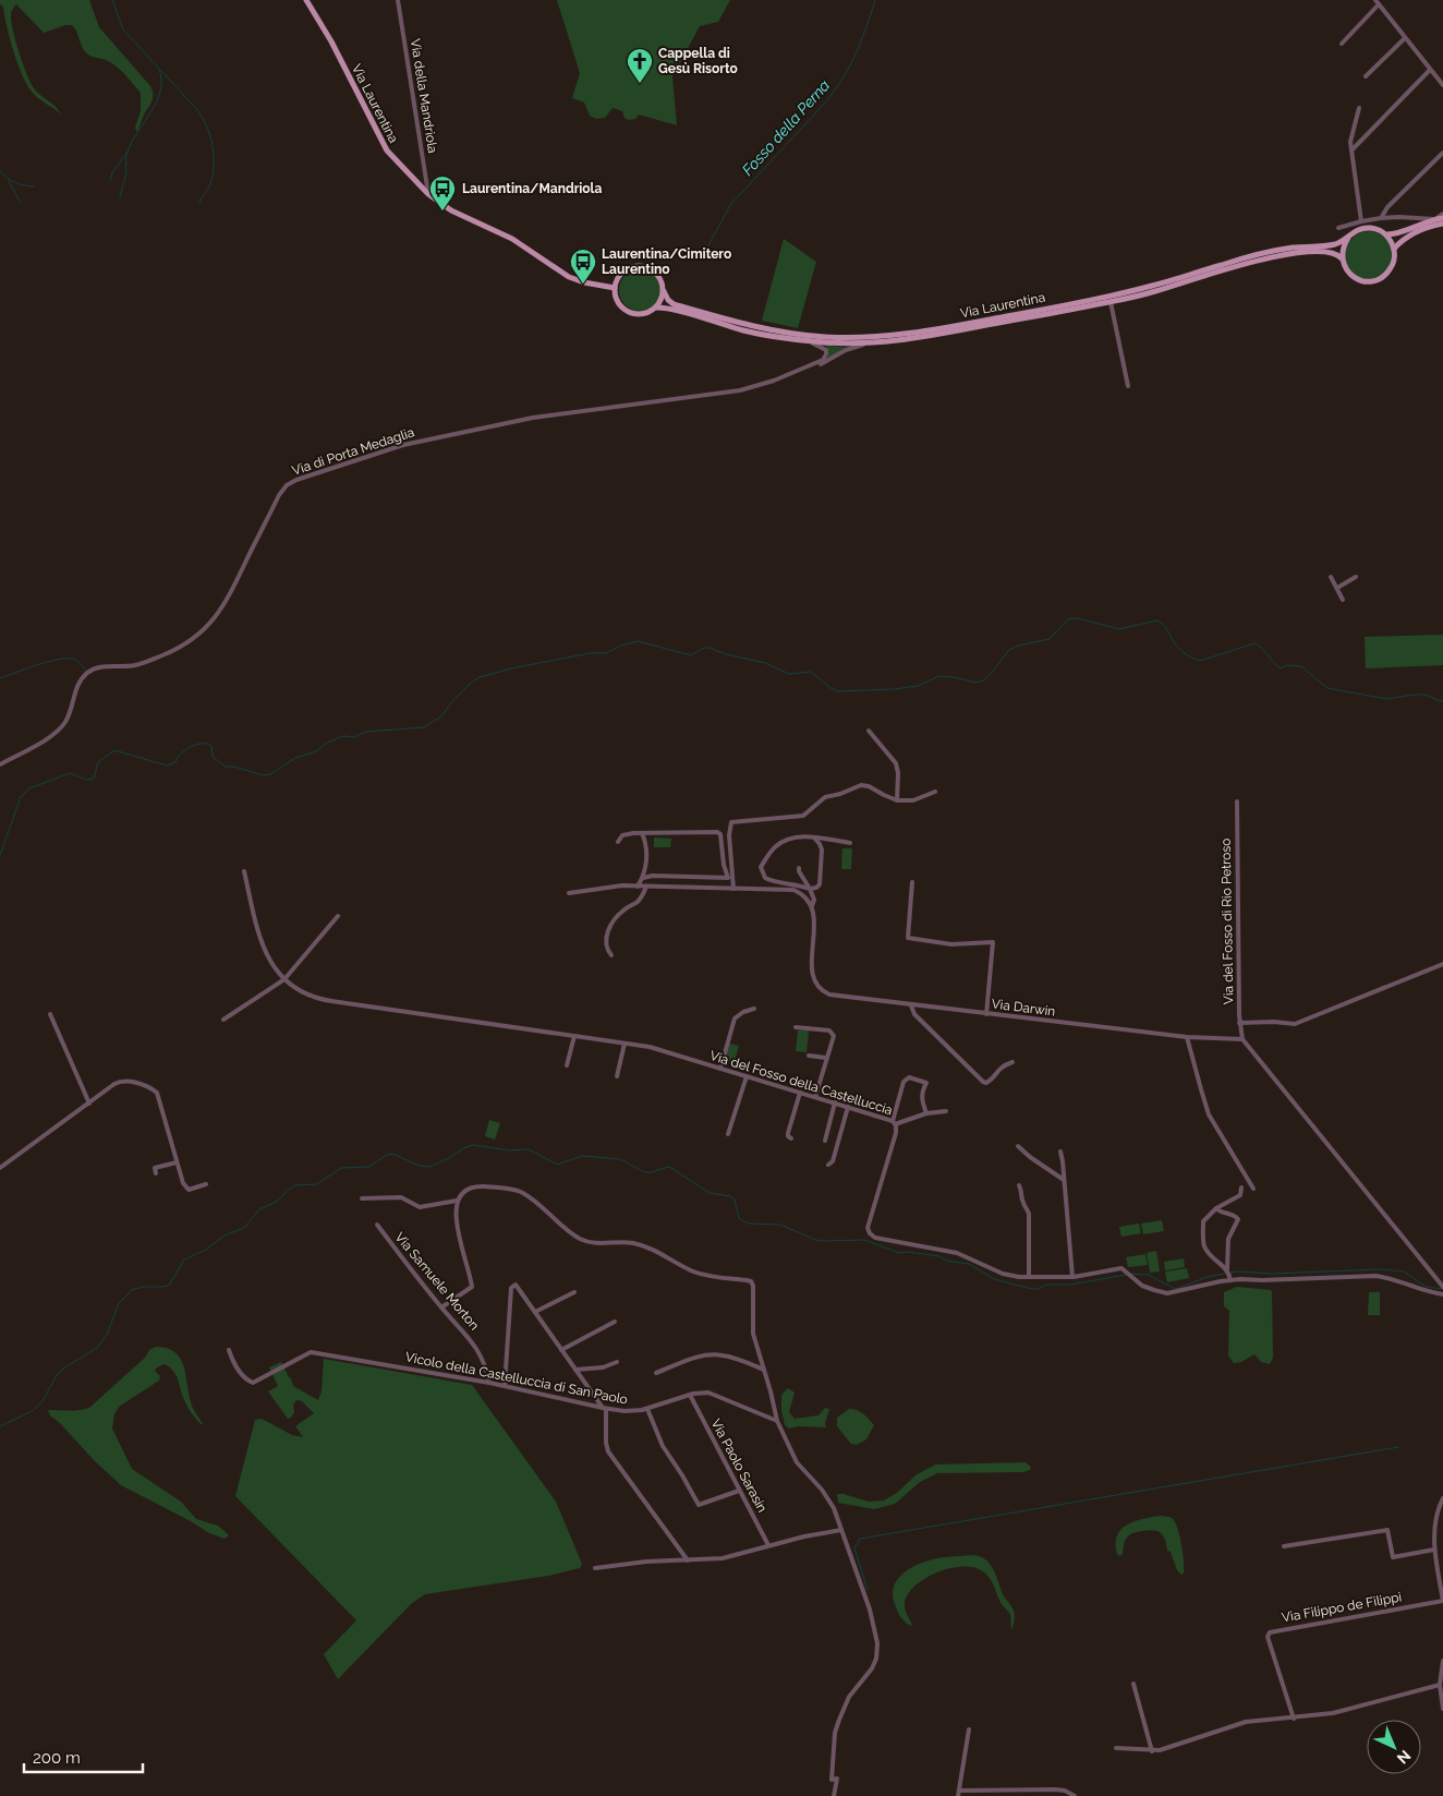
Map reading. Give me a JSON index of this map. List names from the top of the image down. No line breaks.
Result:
{"streets":{"main road":["Via Laurentina"],"street":["Via della Mandriola","Via di Porta Medaglia","Via del Fosso di Rio Petroso","Via Darwin","Via del Fosso della Castelluccia","Via Samuele Morton","Vicolo della Castelluccia di San Paolo","Via Paolo Sarasin","Via Filippo de Filippi"]},"crossings":[["Via della Mandriola","Via Laurentina"],["Via Laurentina","Via di Porta Medaglia"],["Via del Fosso di Rio Petroso","Via Darwin"],["Via Samuele Morton","Vicolo della Castelluccia di San Paolo"],["Vicolo della Castelluccia di San Paolo","Via Paolo Sarasin"]],"water":["Fosso della Perna"],"places":{"church":["Cappella di Gesù Risorto"],"bus stop":["Laurentina/Mandriola","Laurentina/Cimitero Laurentino"]},"scale_bar":"200 m","north":"bottom right"}
